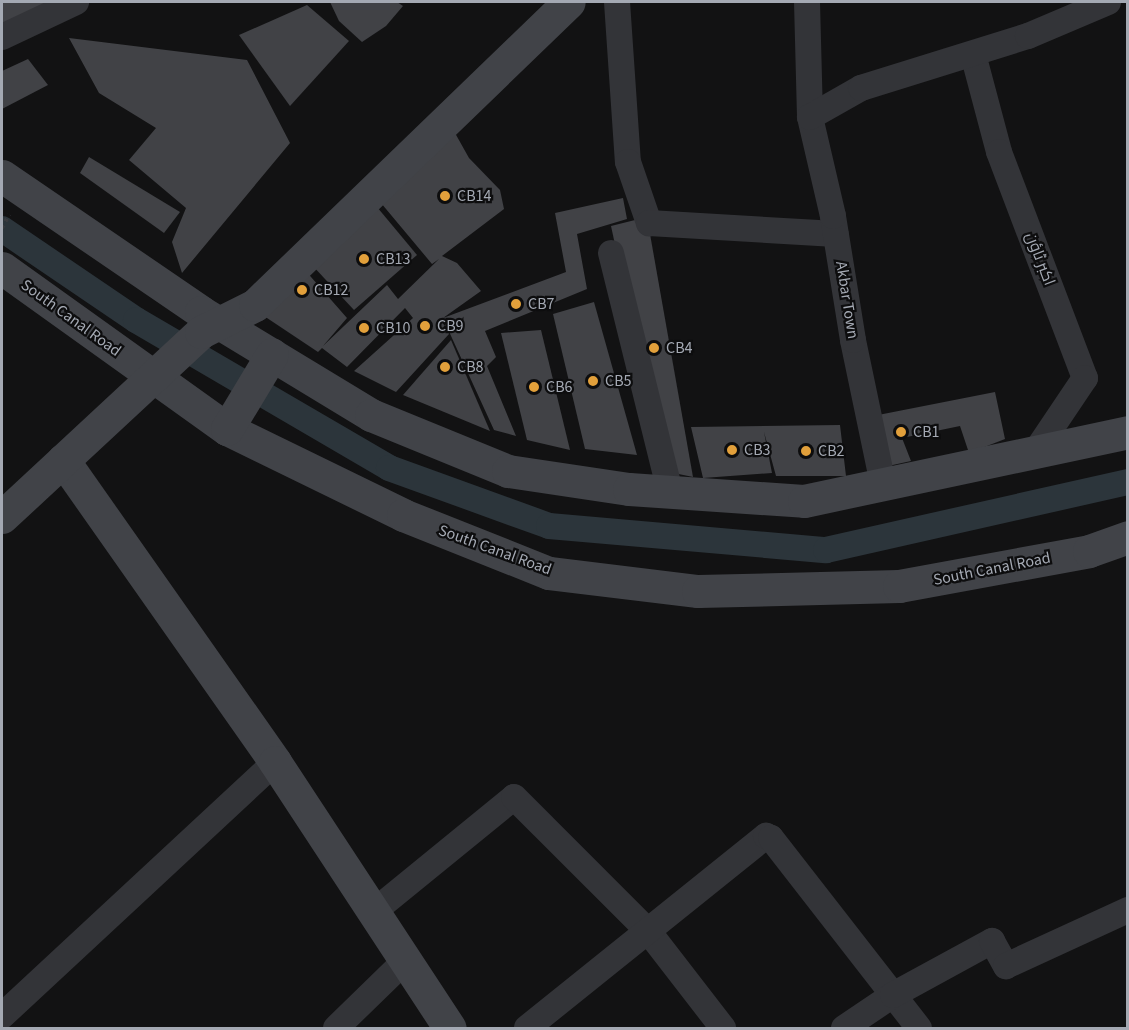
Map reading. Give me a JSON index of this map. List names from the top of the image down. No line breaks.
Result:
{"streets":{"main road":["South Canal Road"],"street":["اکبر ٹاؤن","Akbar Town"]},"places":["CB14","CB13","CB12","CB7","CB9","CB10","CB4","CB8","CB5","CB6","CB1","CB3","CB2"]}
